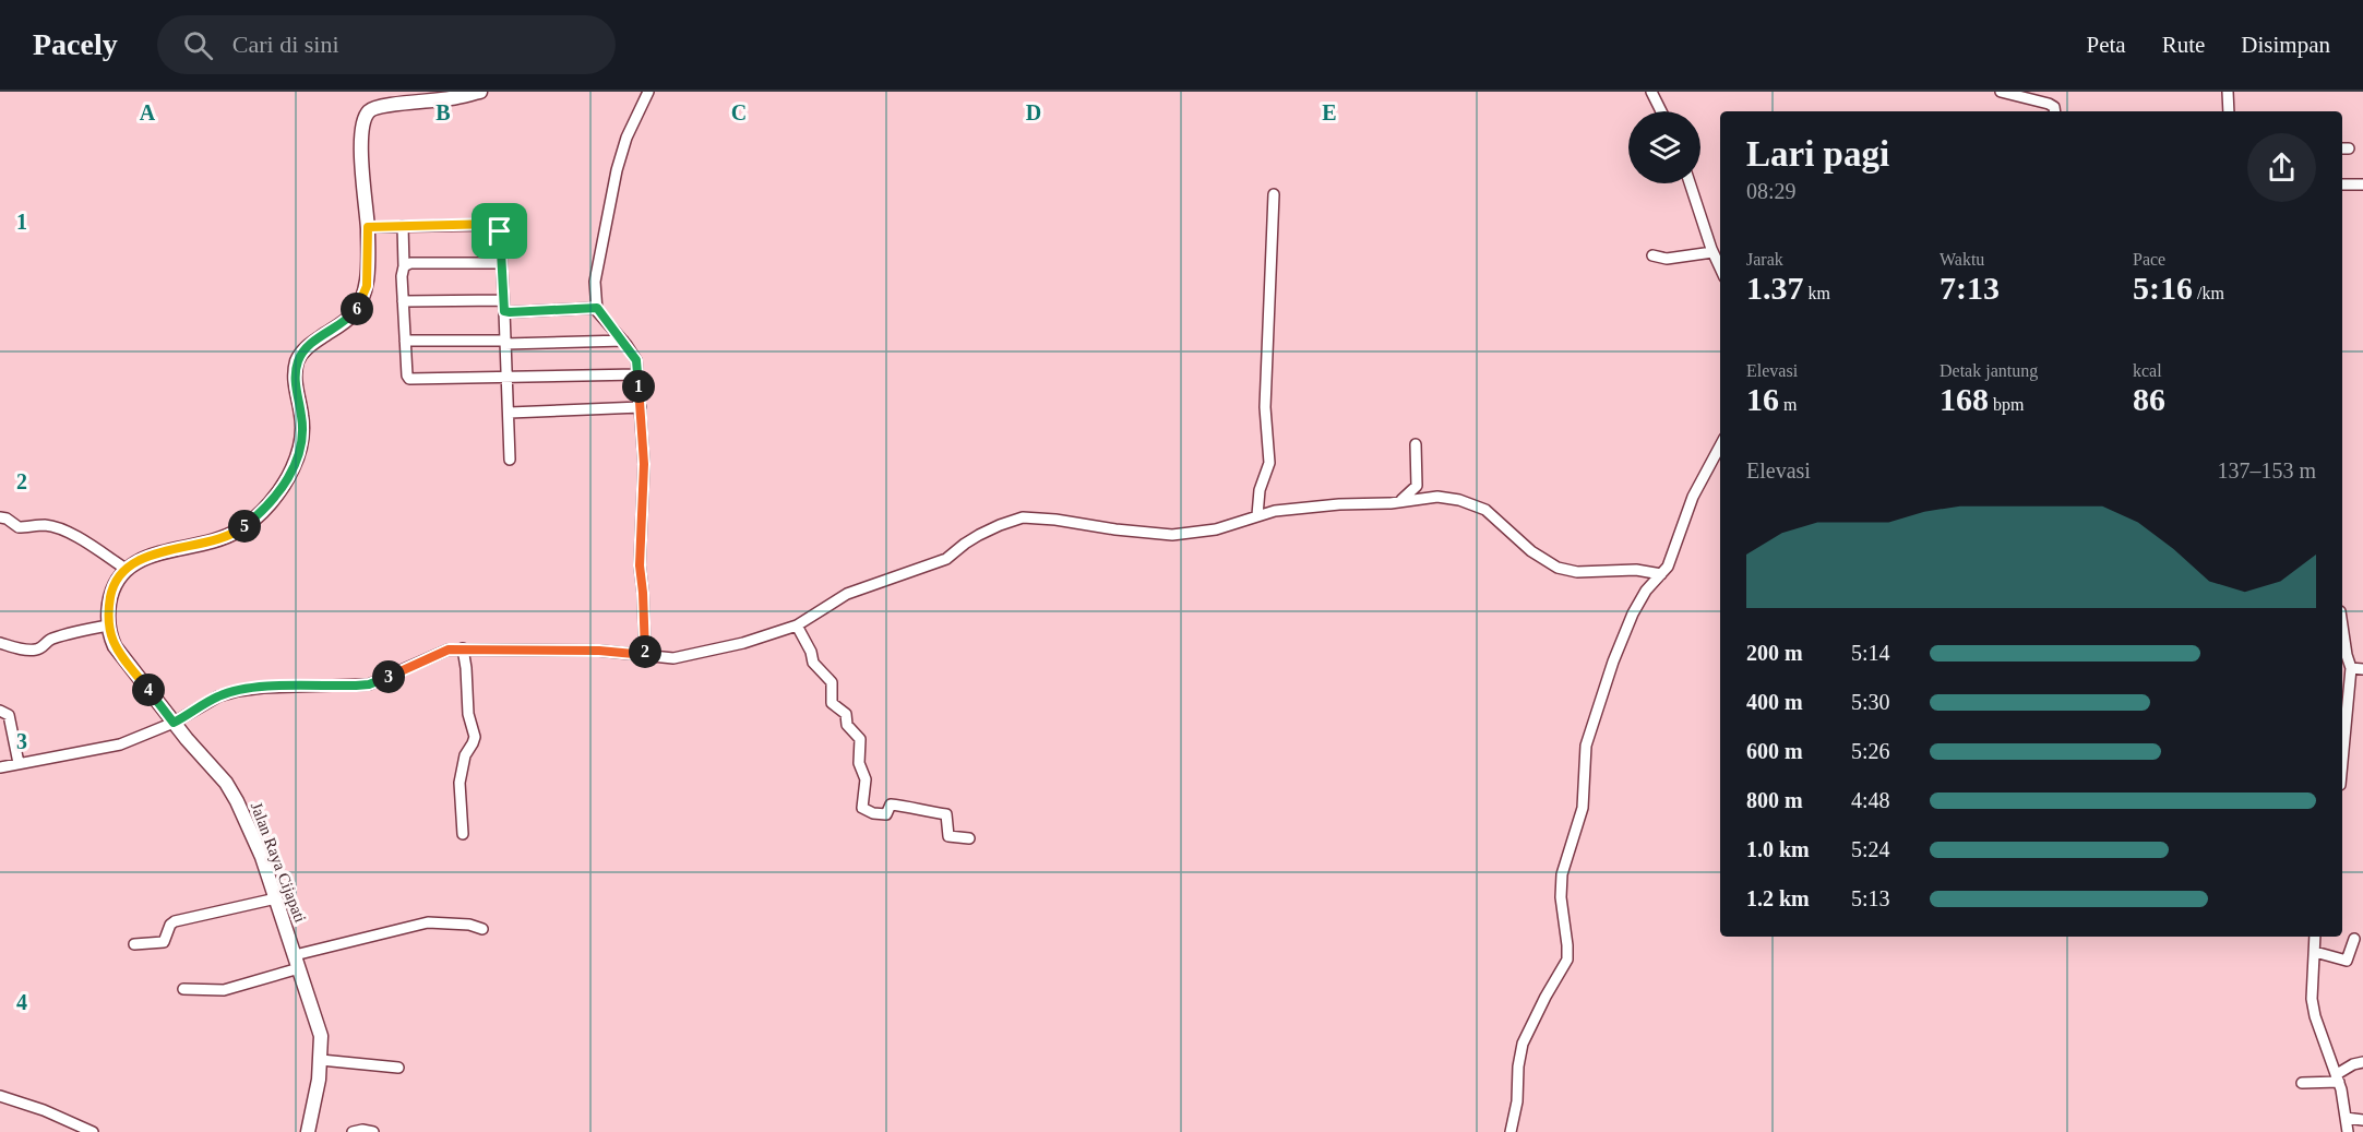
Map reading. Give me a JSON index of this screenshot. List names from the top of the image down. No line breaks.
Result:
{"streets":{"main road":["Jalan Raya Cijapati"]},"page":{"header":"Pacely","search":"Cari di sini","nav":["Peta","Rute","Disimpan"],"heading":["Lari pagi","08:29"],"stats":[["Jarak","1.37 km"],["Waktu","7:13"],["Pace","5:16 /km"],["Elevasi","16 m"],["Detak jantung","168 bpm"],["kcal","86"]],"pins":["6","1","5","2","3","4"],"chart":["Elevasi","137–153 m"],"list":[{"name":"200 m","note":"5:14"},{"name":"400 m","note":"5:30"},{"name":"600 m","note":"5:26"},{"name":"800 m","note":"4:48"},{"name":"1.0 km","note":"5:24"},{"name":"1.2 km","note":"5:13"}]},"grid":{"columns":["A","B","C","D","E"],"rows":["1","2","3","4"]}}
